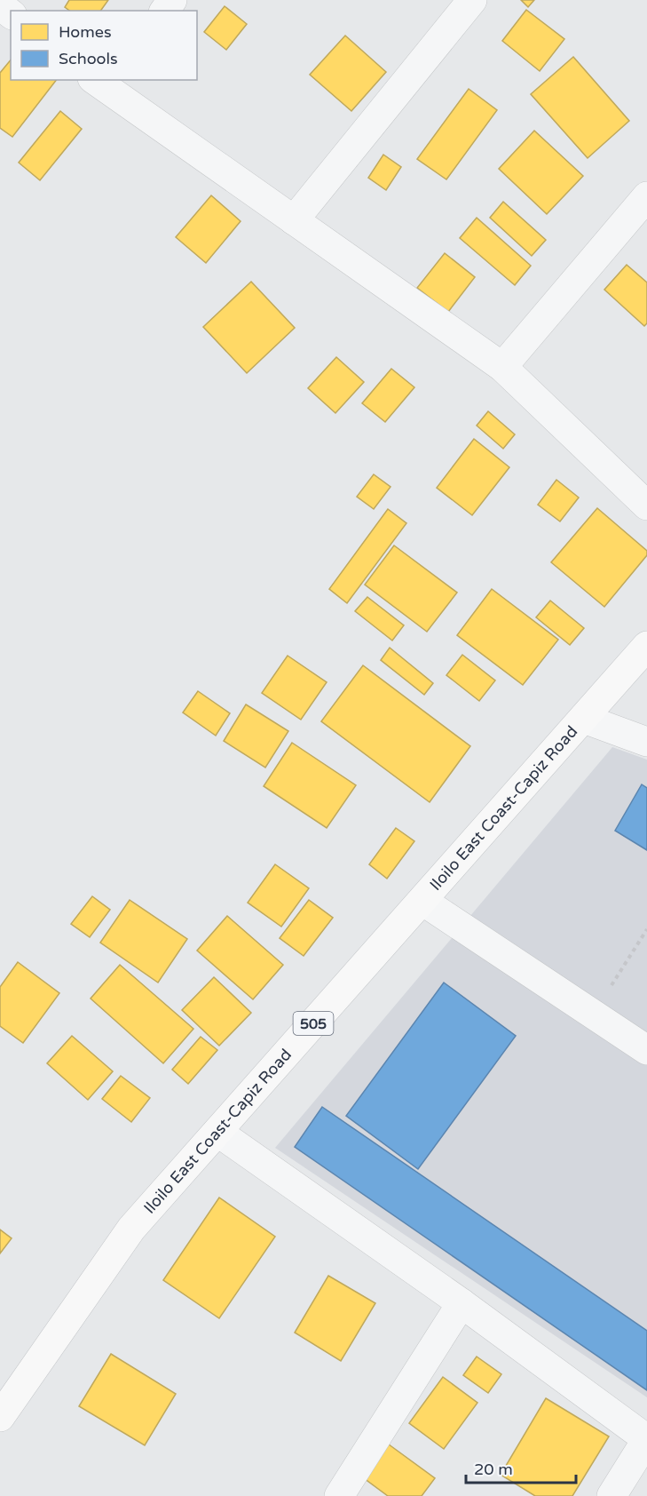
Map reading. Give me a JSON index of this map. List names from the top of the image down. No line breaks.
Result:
{"streets":{"main road":["Iloilo East Coast-Capiz Road","505"]},"legend":["Homes","Schools"],"scale_bar":"20 m"}
